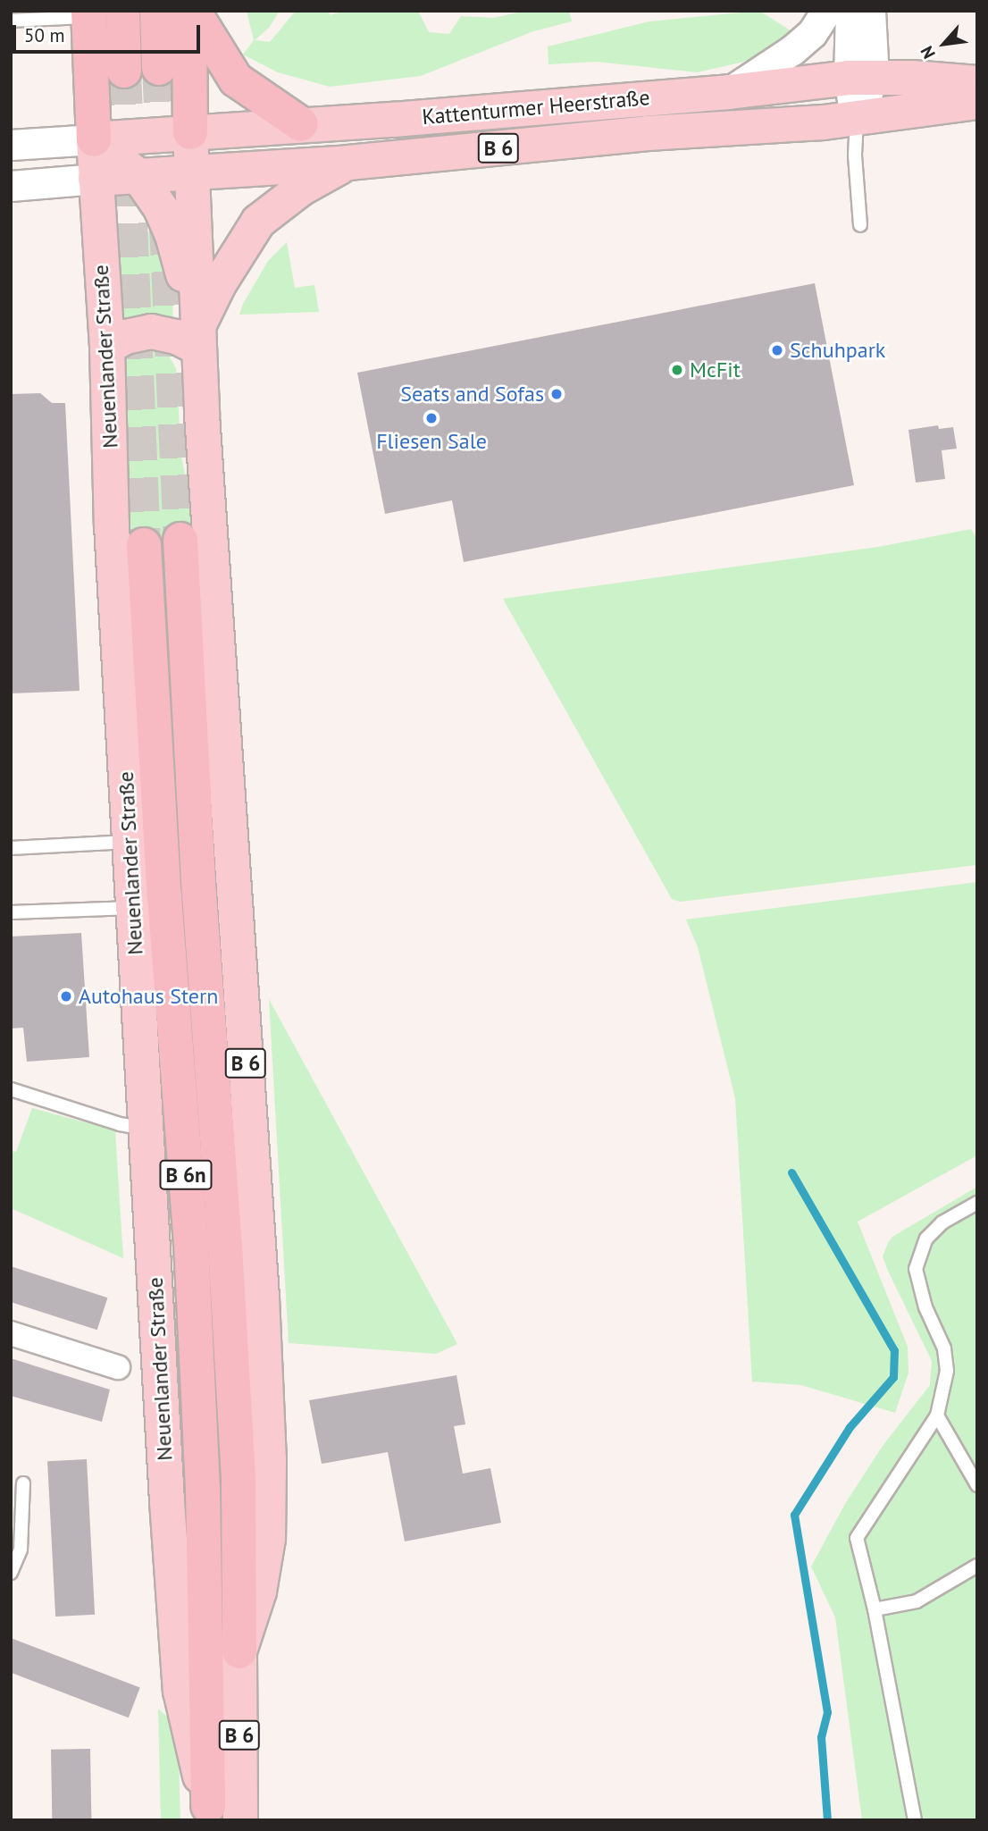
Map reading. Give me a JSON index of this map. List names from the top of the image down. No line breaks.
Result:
{"streets":{"highway":["Neuenlander Straße","B 6n"],"main road":["Kattenturmer Heerstraße","B 6"]},"crossings":[["Kattenturmer Heerstraße","B 6"],["Kattenturmer Heerstraße","Neuenlander Straße"],["B 6","Neuenlander Straße"],["B 6","B 6n"]],"places":["Schuhpark","McFit","Seats and Sofas","Fliesen Sale","Autohaus Stern"],"scale_bar":"50 m","north":"bottom left"}
